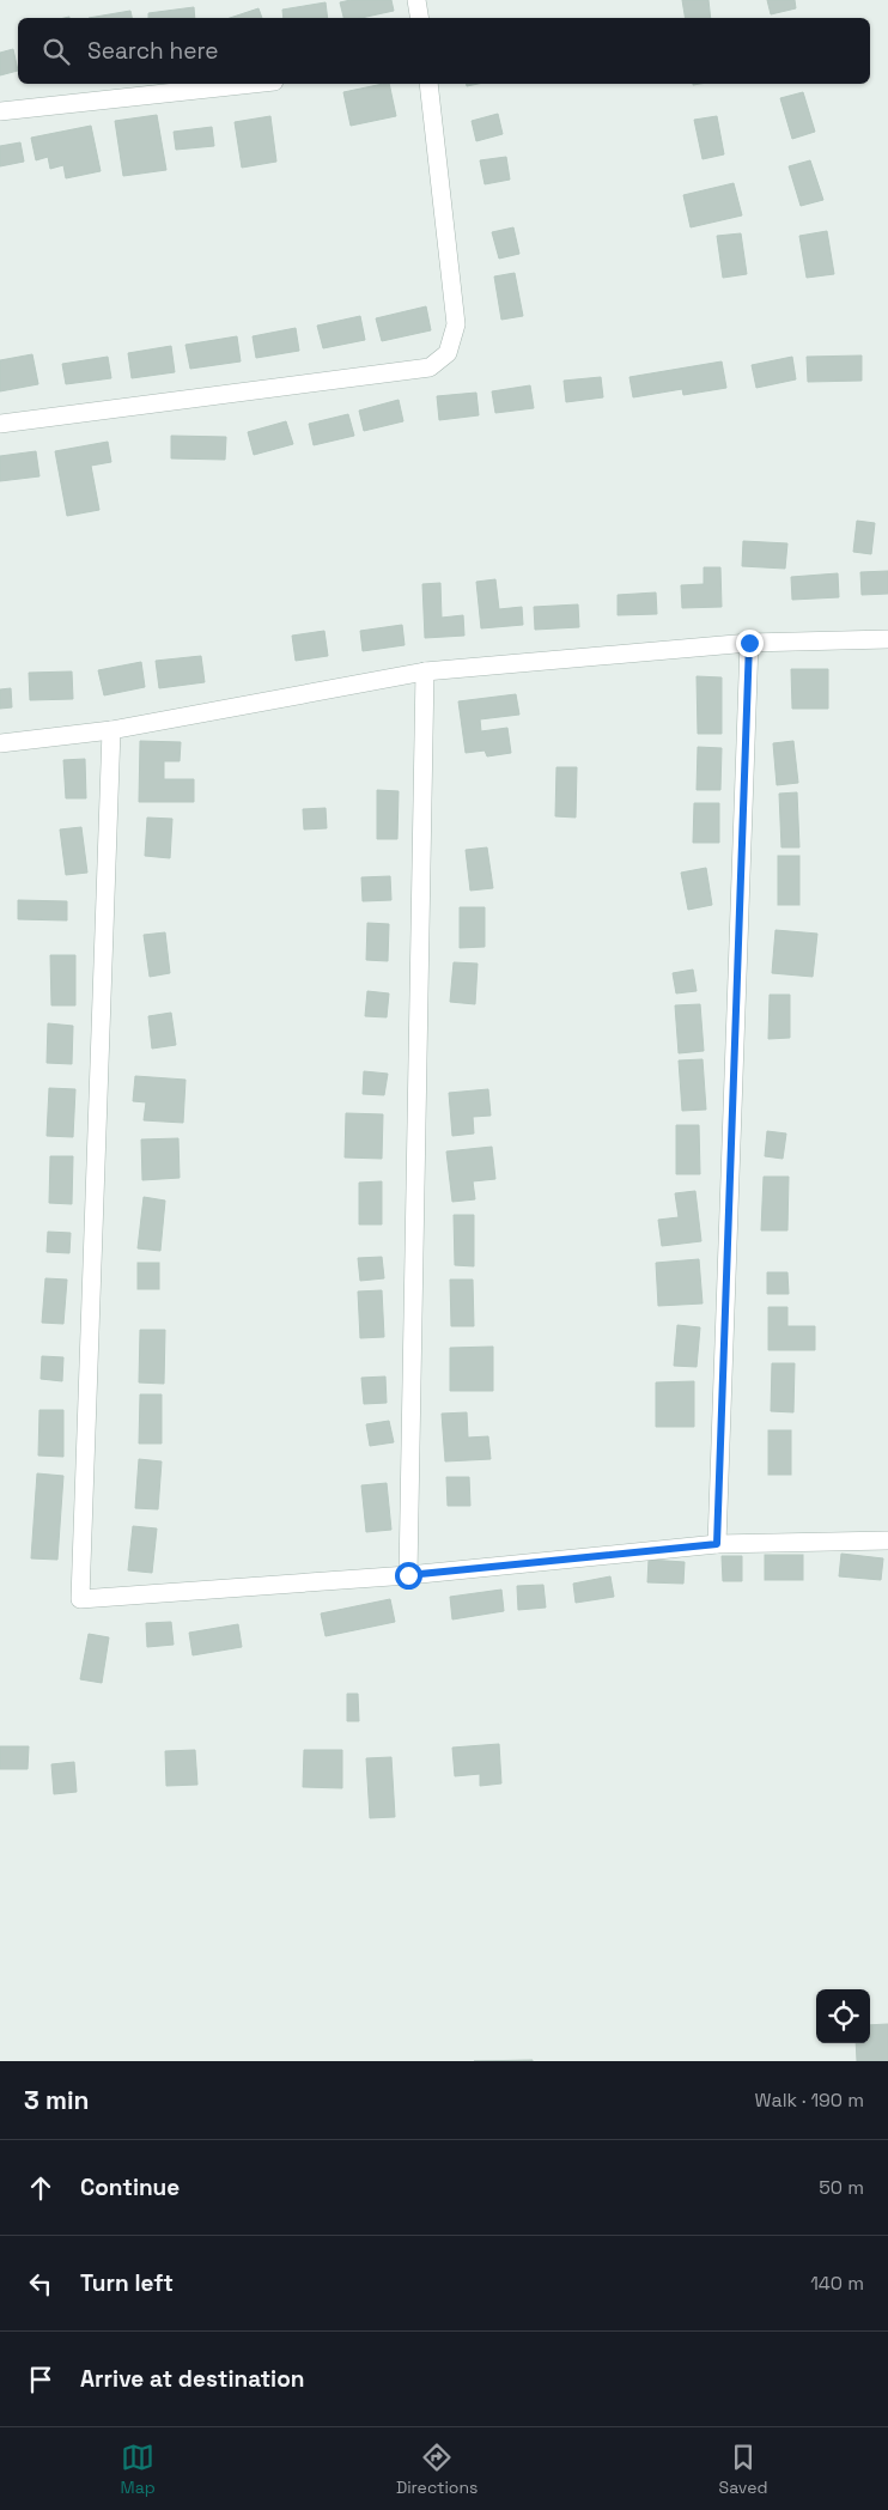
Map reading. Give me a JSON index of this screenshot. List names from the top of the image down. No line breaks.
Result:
{"page":{"search":"Search here","heading":["3 min","Walk · 190 m"],"list":[["Continue","50 m"],["Turn left","140 m"],"Arrive at destination"],"nav":["Map","Directions","Saved"]}}
